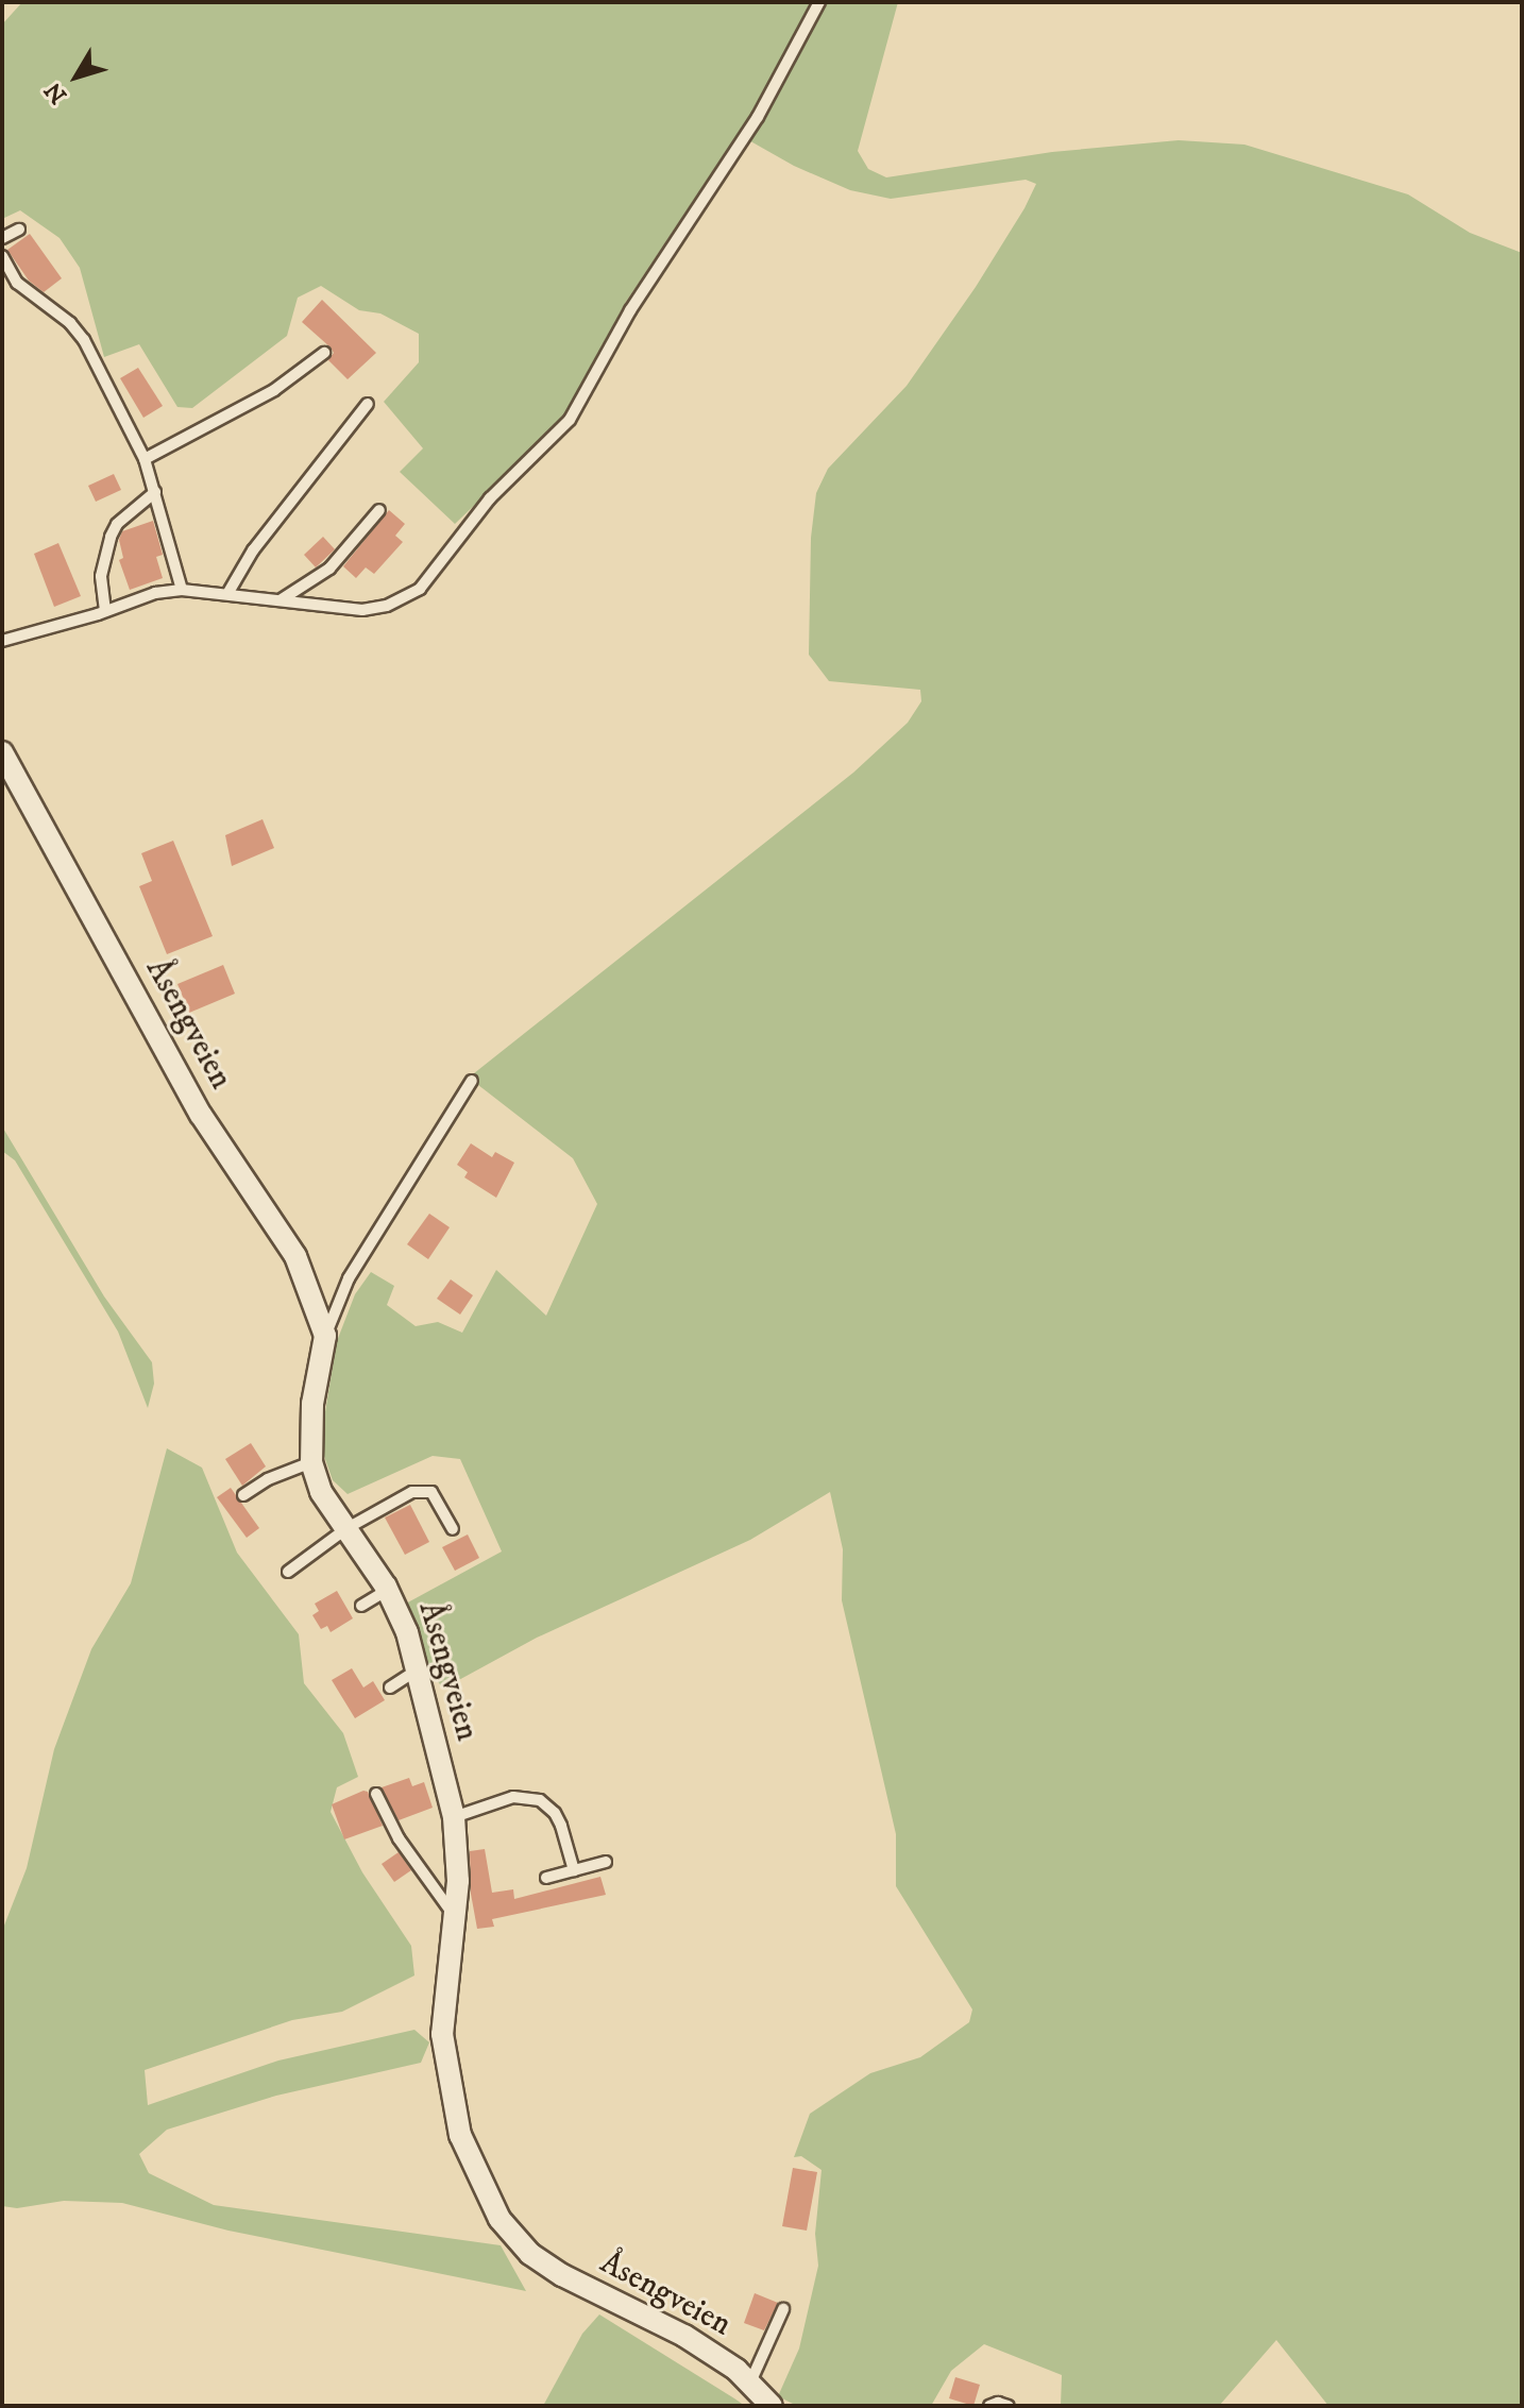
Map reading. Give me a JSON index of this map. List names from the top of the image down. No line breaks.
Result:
{"streets":{"street":["Åsengveien"]},"north":"bottom left"}
